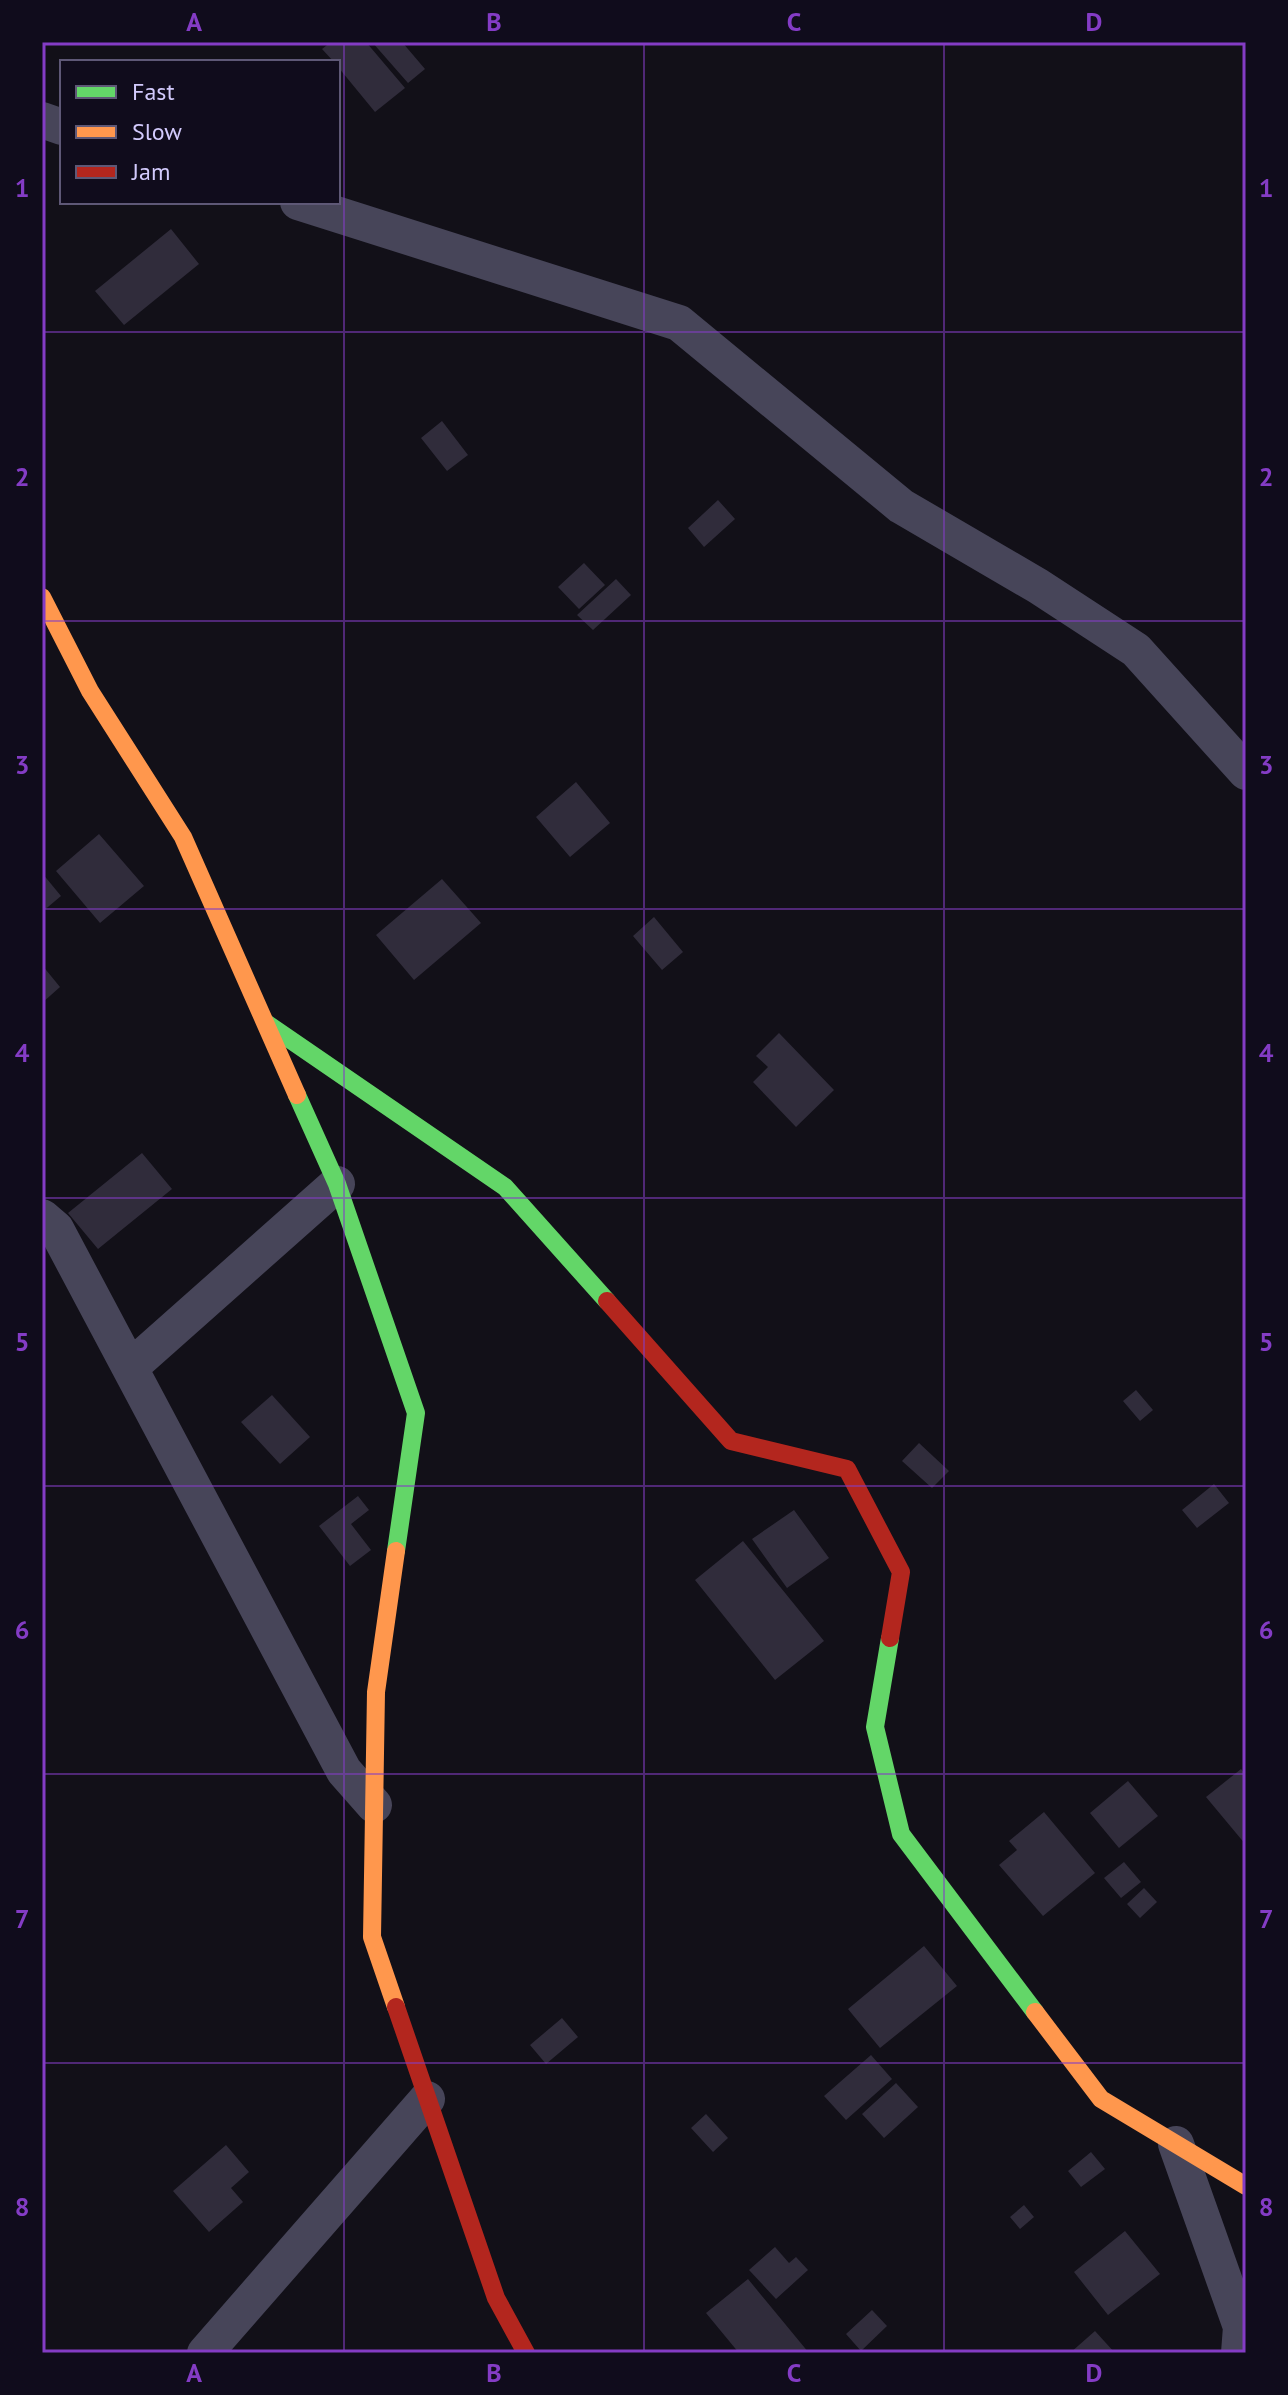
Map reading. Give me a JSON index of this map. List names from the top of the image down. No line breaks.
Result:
{"legend":["Fast","Slow","Jam"],"grid":{"columns":["A","B","C","D"],"rows":["1","2","3","4","5","6","7","8"]}}
